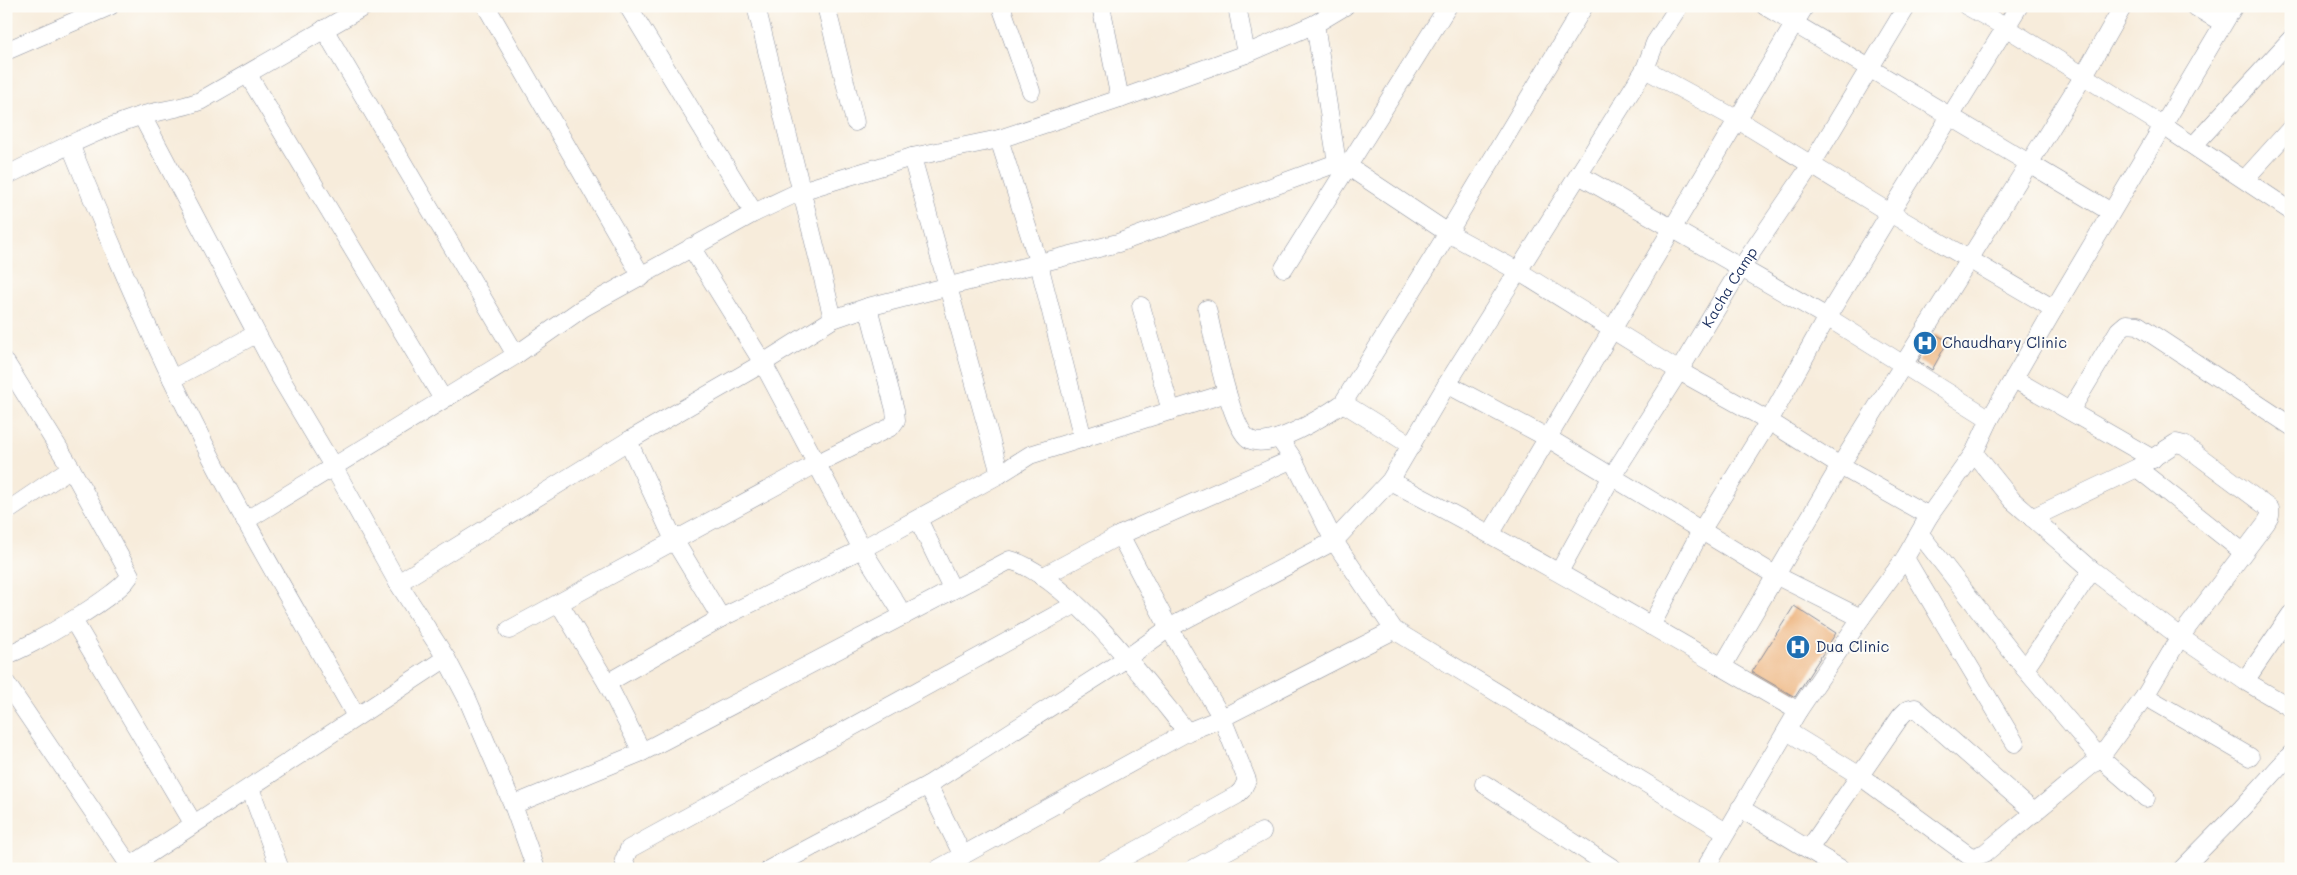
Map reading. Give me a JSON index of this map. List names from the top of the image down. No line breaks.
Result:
{"streets":{"street":["Kacha Camp"]},"places":{"hospital":["Chaudhary Clinic","Dua Clinic"]}}
